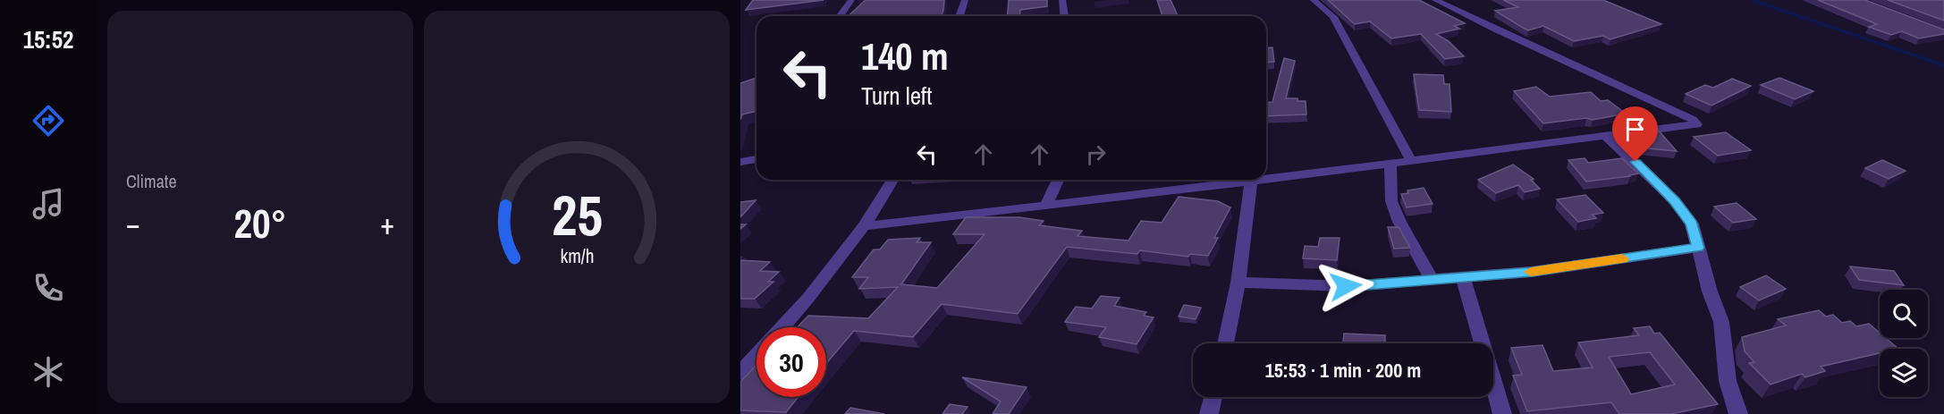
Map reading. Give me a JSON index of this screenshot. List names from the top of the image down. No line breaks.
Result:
{"page":{"tabs":"15:52","tile":"Climate","turn":["140 m","Turn left"],"heat":["−","20°","+"],"limit":"30","trip":"15:53 · 1 min · 200 m","gauge":["25","km/h"]}}
